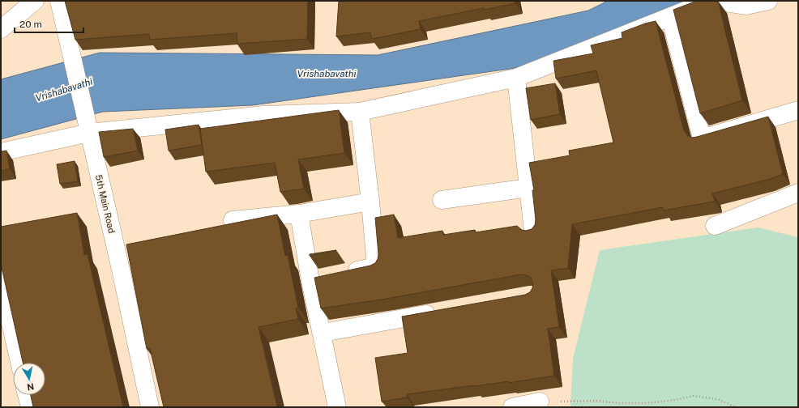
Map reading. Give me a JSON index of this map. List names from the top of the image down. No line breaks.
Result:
{"streets":{"street":["5th Main Road"]},"water":["Vrishabavathi"],"scale_bar":"20 m","north":"bottom"}
